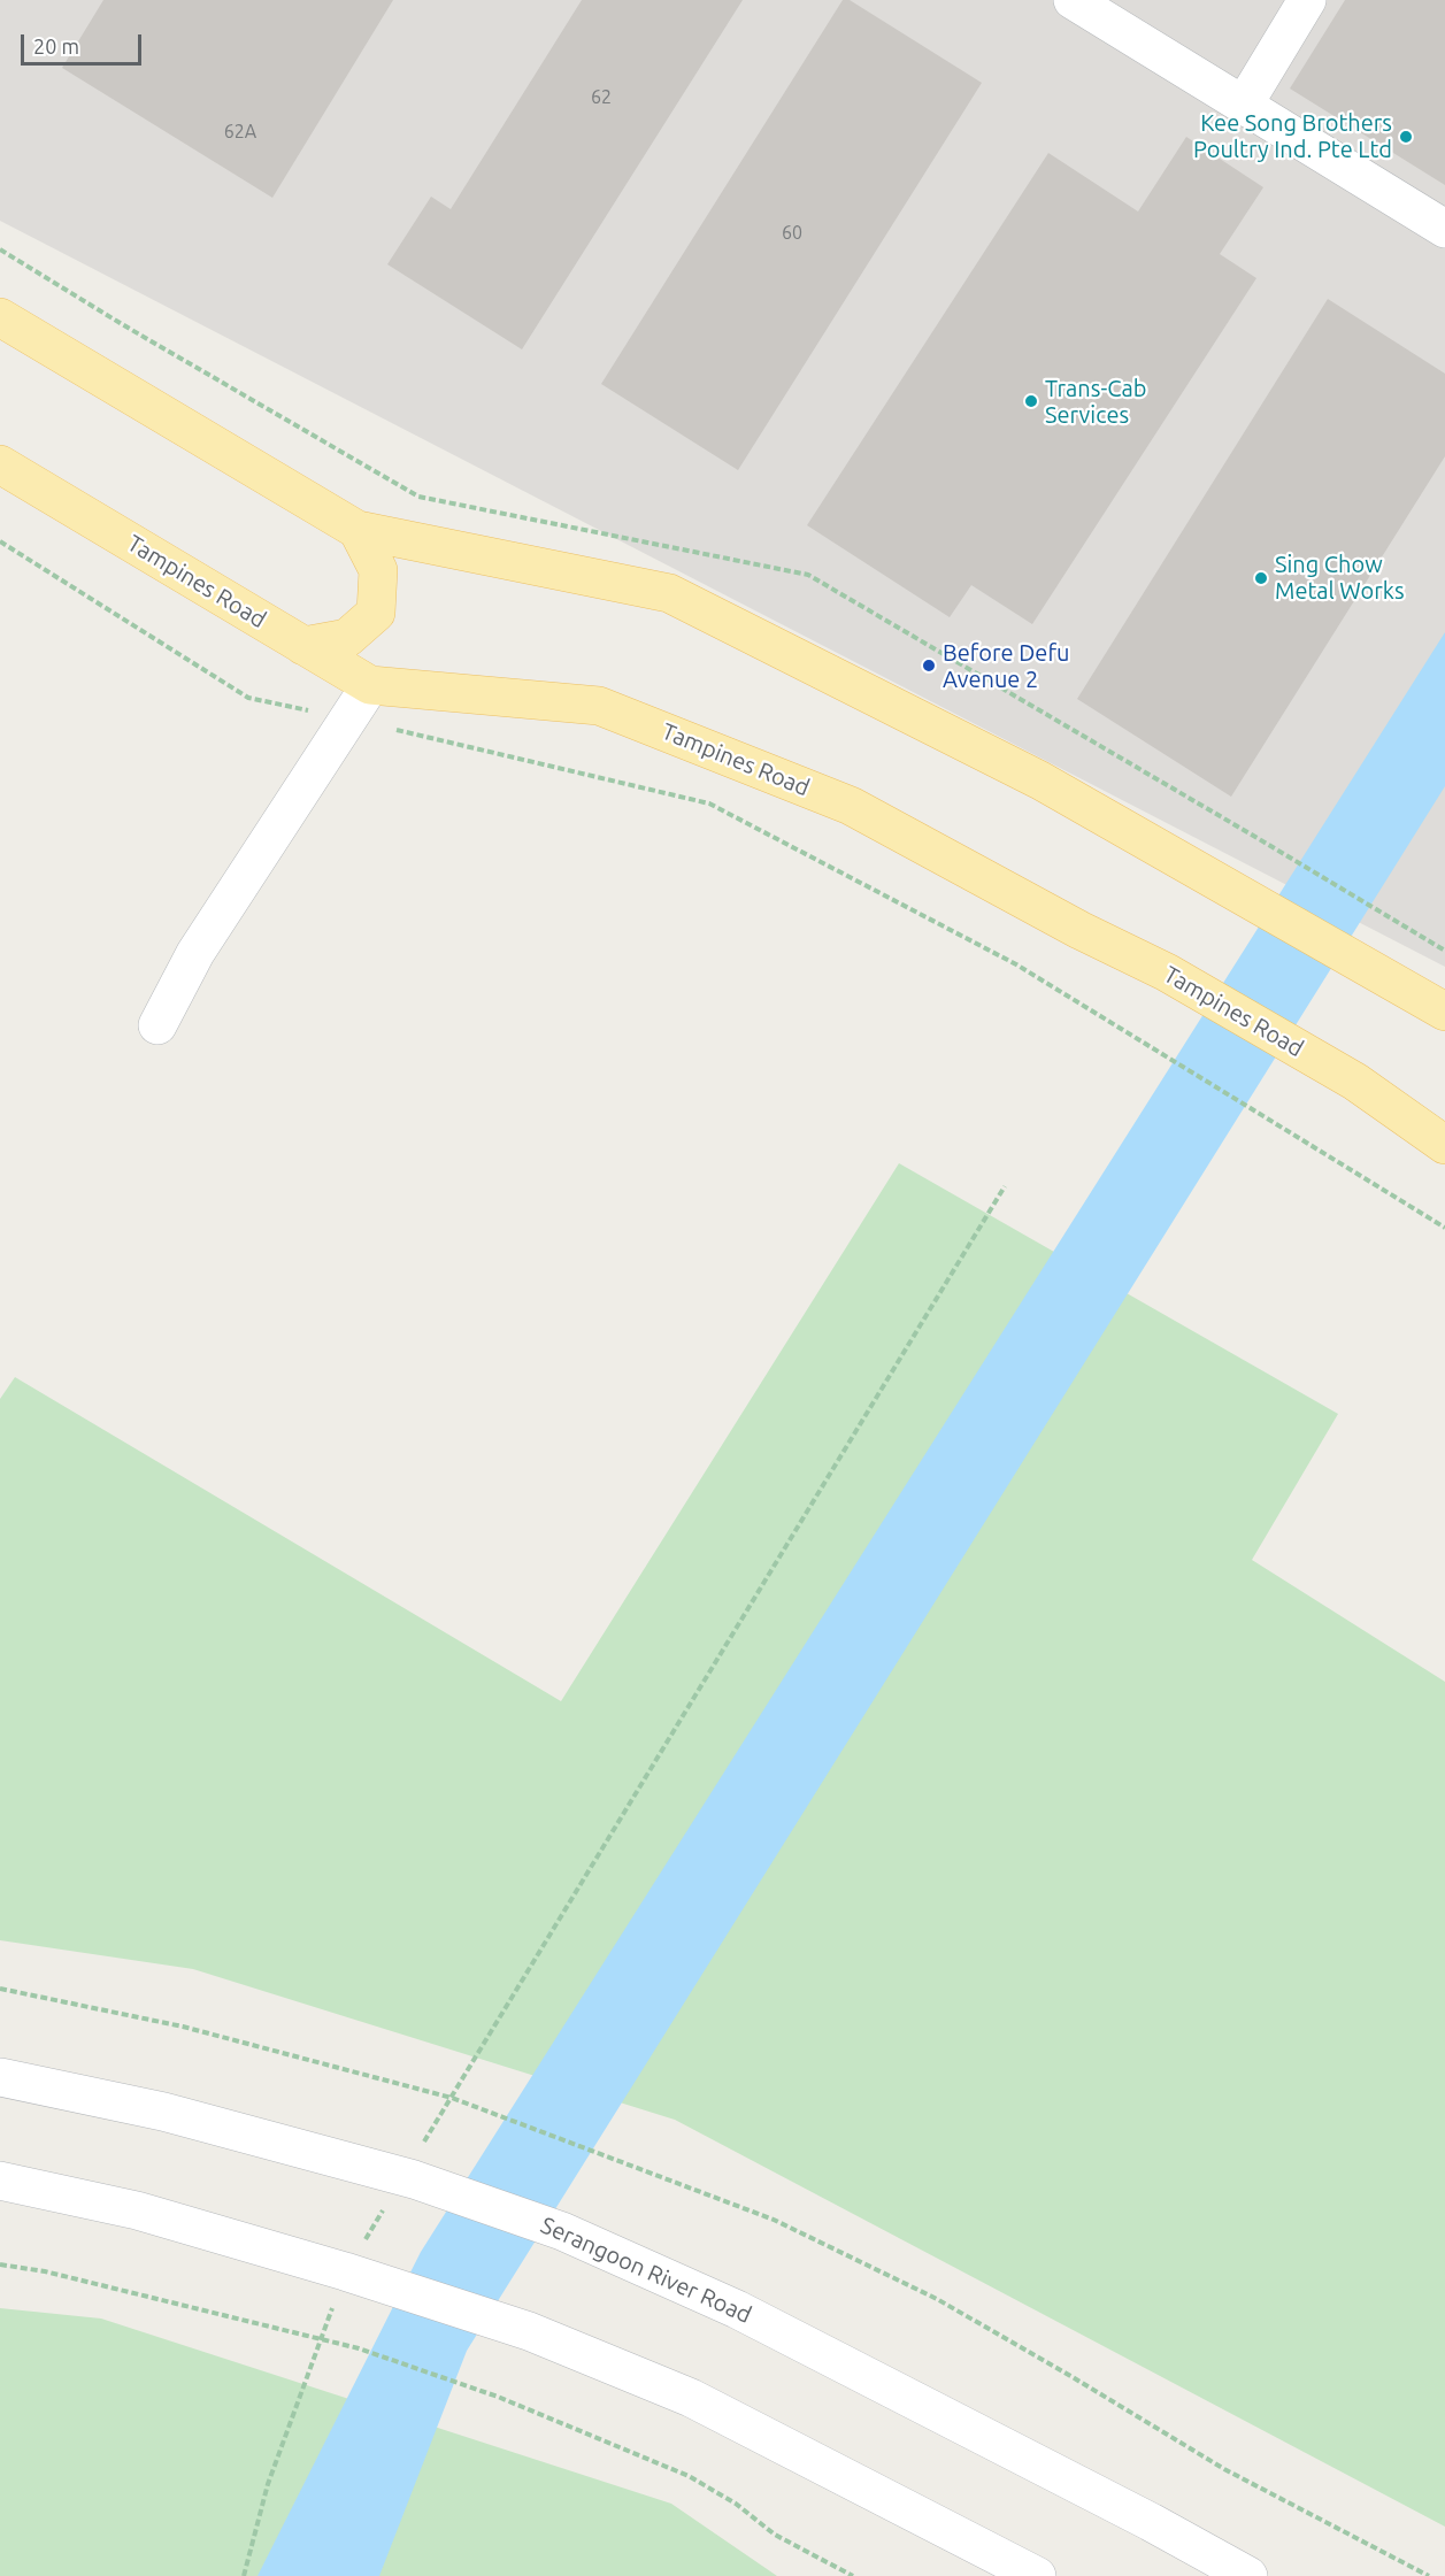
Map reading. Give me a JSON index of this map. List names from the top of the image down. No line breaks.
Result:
{"streets":{"main road":["Tampines Road"],"street":["Serangoon River Road"]},"places":["Kee Song Brothers Poultry Ind. Pte Ltd","Trans-Cab Services","Sing Chow Metal Works","Before Defu Avenue 2"],"house_numbers":["62","62A","60"],"scale_bar":"20 m"}
